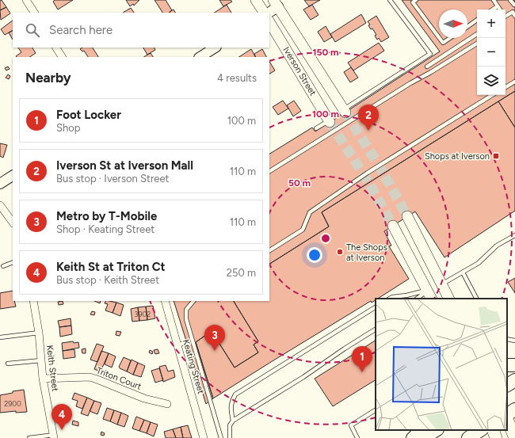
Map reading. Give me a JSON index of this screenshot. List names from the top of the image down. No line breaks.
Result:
{"streets":{"main road":["Iverson Street"],"street":["Keating Street","Keith Street","Triton Court"]},"crossings":[["Keith Street","Triton Court"]],"places":{"transit":["Shops at Iverson"],"other":["The Shops at Iverson"]},"house_numbers":["3902","2900"],"north":"right","page":{"map_buttons":["+","−"],"search":"Search here","heading":["Nearby","4 results"],"list":[{"mark":"1","name":"Foot Locker","note":"Shop","value":"100 m"},{"mark":"2","name":"Iverson St at Iverson Mall","note":"Bus stop · Iverson Street","value":"110 m"},{"mark":"3","name":"Metro by T-Mobile","note":"Shop · Keating Street","value":"110 m"},{"mark":"4","name":"Keith St at Triton Ct","note":"Bus stop · Keith Street","value":"250 m"}],"pins":["2","3","1","4"]},"rings":["150 m","100 m","50 m"]}
